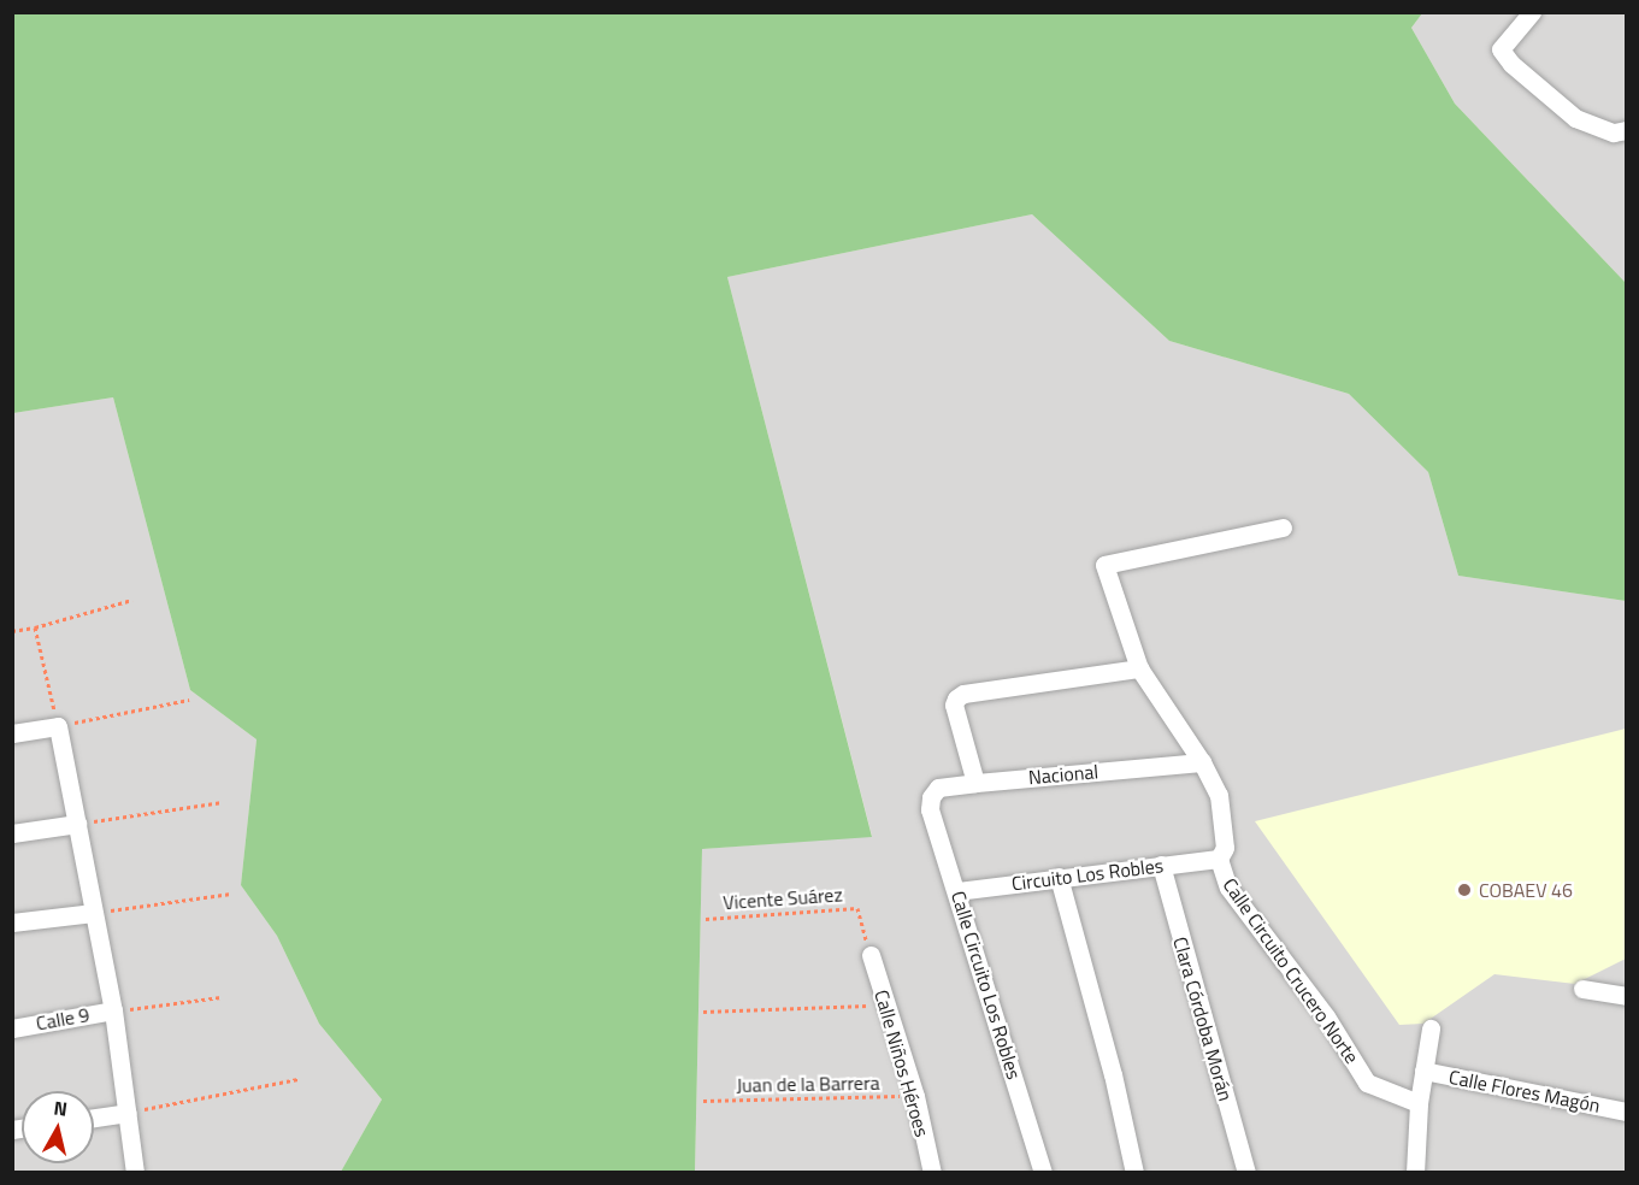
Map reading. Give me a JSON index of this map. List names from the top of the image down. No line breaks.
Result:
{"streets":{"street":["Nacional","Circuito Los Robles","Calle Circuito Crucero Norte","Calle Circuito Los Robles","Calle 9","Clara Córdoba Morán","Calle Niños Héroes","Calle Flores Magón"],"path":["Vicente Suárez","Juan de la Barrera"]},"crossings":[["Nacional","Calle Circuito Crucero Norte"],["Nacional","Calle Circuito Los Robles"],["Circuito Los Robles","Calle Circuito Crucero Norte"],["Circuito Los Robles","Calle Circuito Los Robles"],["Circuito Los Robles","Clara Córdoba Morán"],["Vicente Suárez","Calle Niños Héroes"],["Calle Niños Héroes","Juan de la Barrera"]],"places":["COBAEV 46"],"north":"top"}
